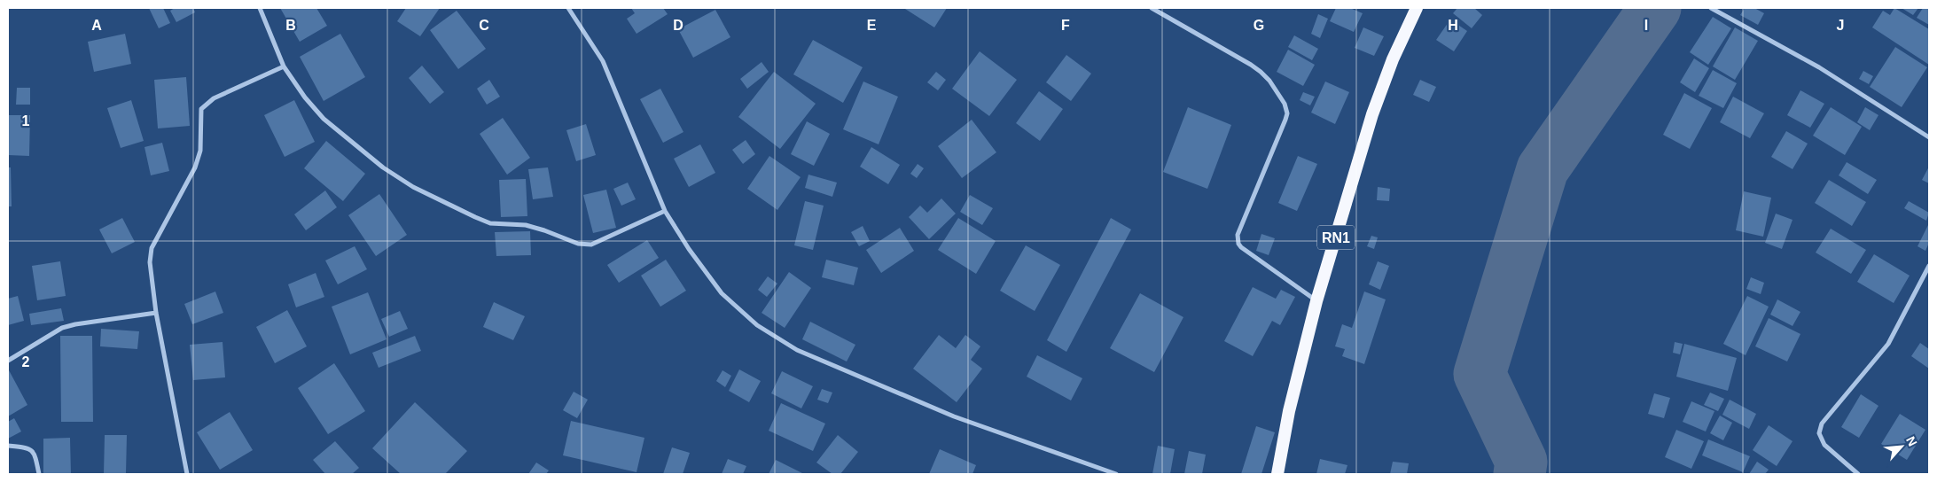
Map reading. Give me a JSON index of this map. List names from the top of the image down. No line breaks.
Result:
{"streets":{"highway":["RN1"]},"north":"top right","grid":{"columns":["A","B","C","D","E","F","G","H","I","J"],"rows":["1","2"]}}
